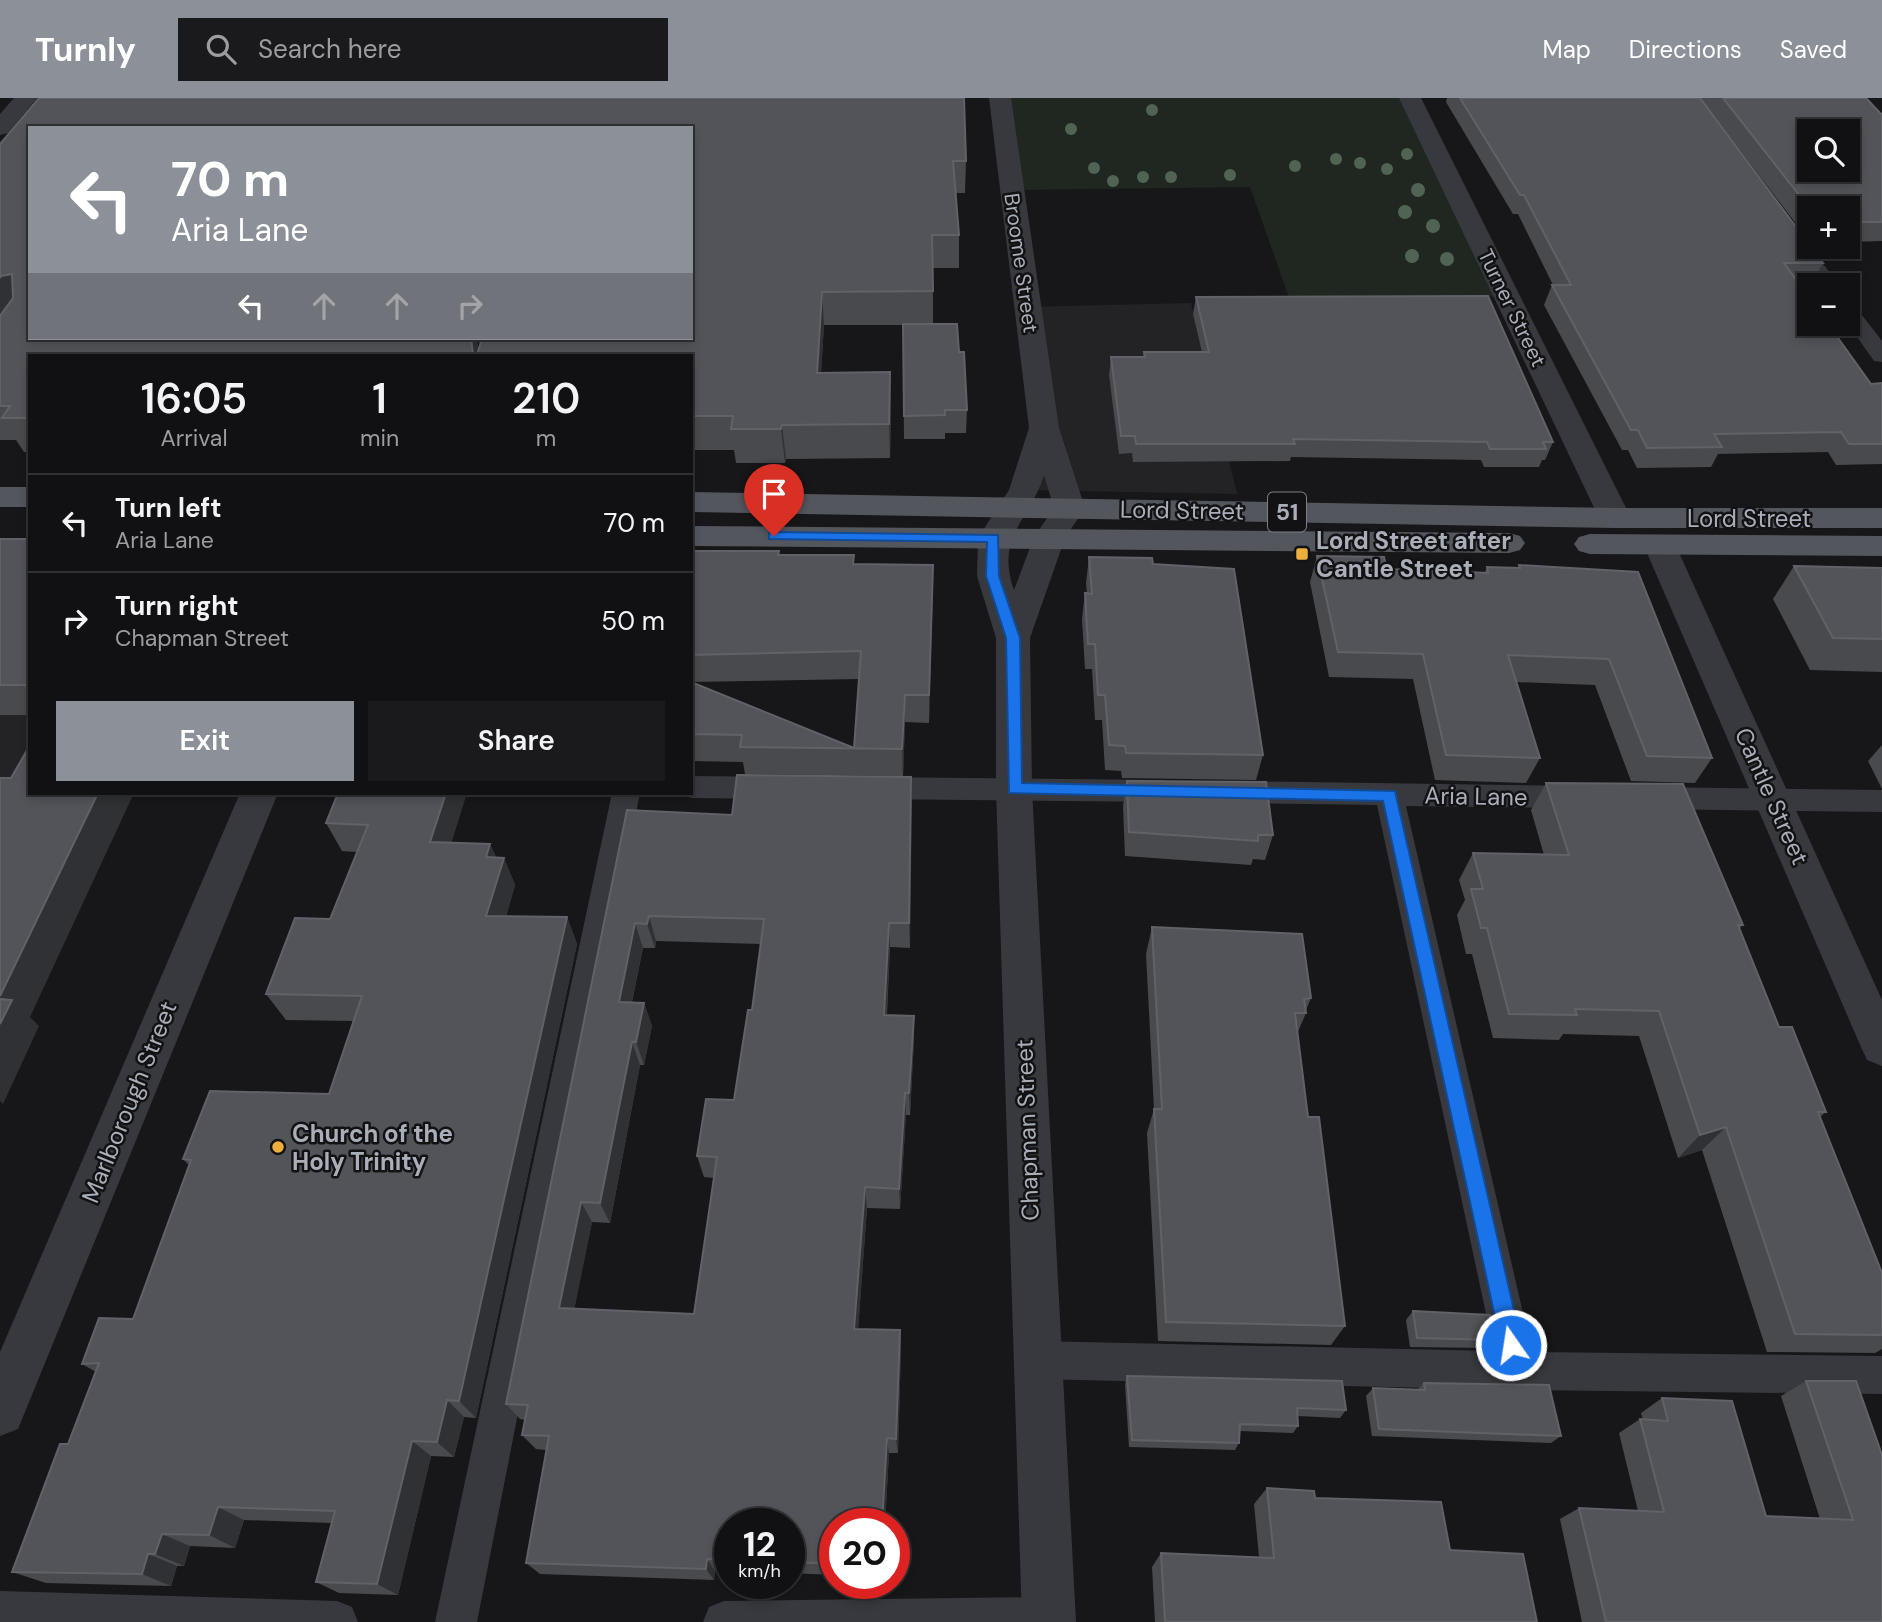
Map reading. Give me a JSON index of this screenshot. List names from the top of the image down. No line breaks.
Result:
{"streets":{"main road":["Lord Street","51"],"street":["Broome Street","Turner Street","Cantle Street","Marlborough Street","Chapman Street"],"lane":["Aria Lane"]},"crossings":[["Broome Street","Lord Street"],["Broome Street","Chapman Street"],["Turner Street","Lord Street"],["Lord Street","Cantle Street"],["Lord Street","Chapman Street"],["Aria Lane","Cantle Street"],["Aria Lane","Chapman Street"]],"places":{"transit":["Lord Street after Cantle Street"],"other":["Church of the Holy Trinity"]},"page":{"header":"Turnly","search":"Search here","nav":["Map","Directions","Saved"],"map_buttons":["+","−"],"turn":["70 m","Aria Lane"],"eta":["16:05","Arrival","1","min","210","m"],"list":[{"name":"Turn left","note":"Aria Lane","value":"70 m"},{"name":"Turn right","note":"Chapman Street","value":"50 m"}],"buttons":["Exit","Share"],"speed":"12 km/h","limit":"20"}}
